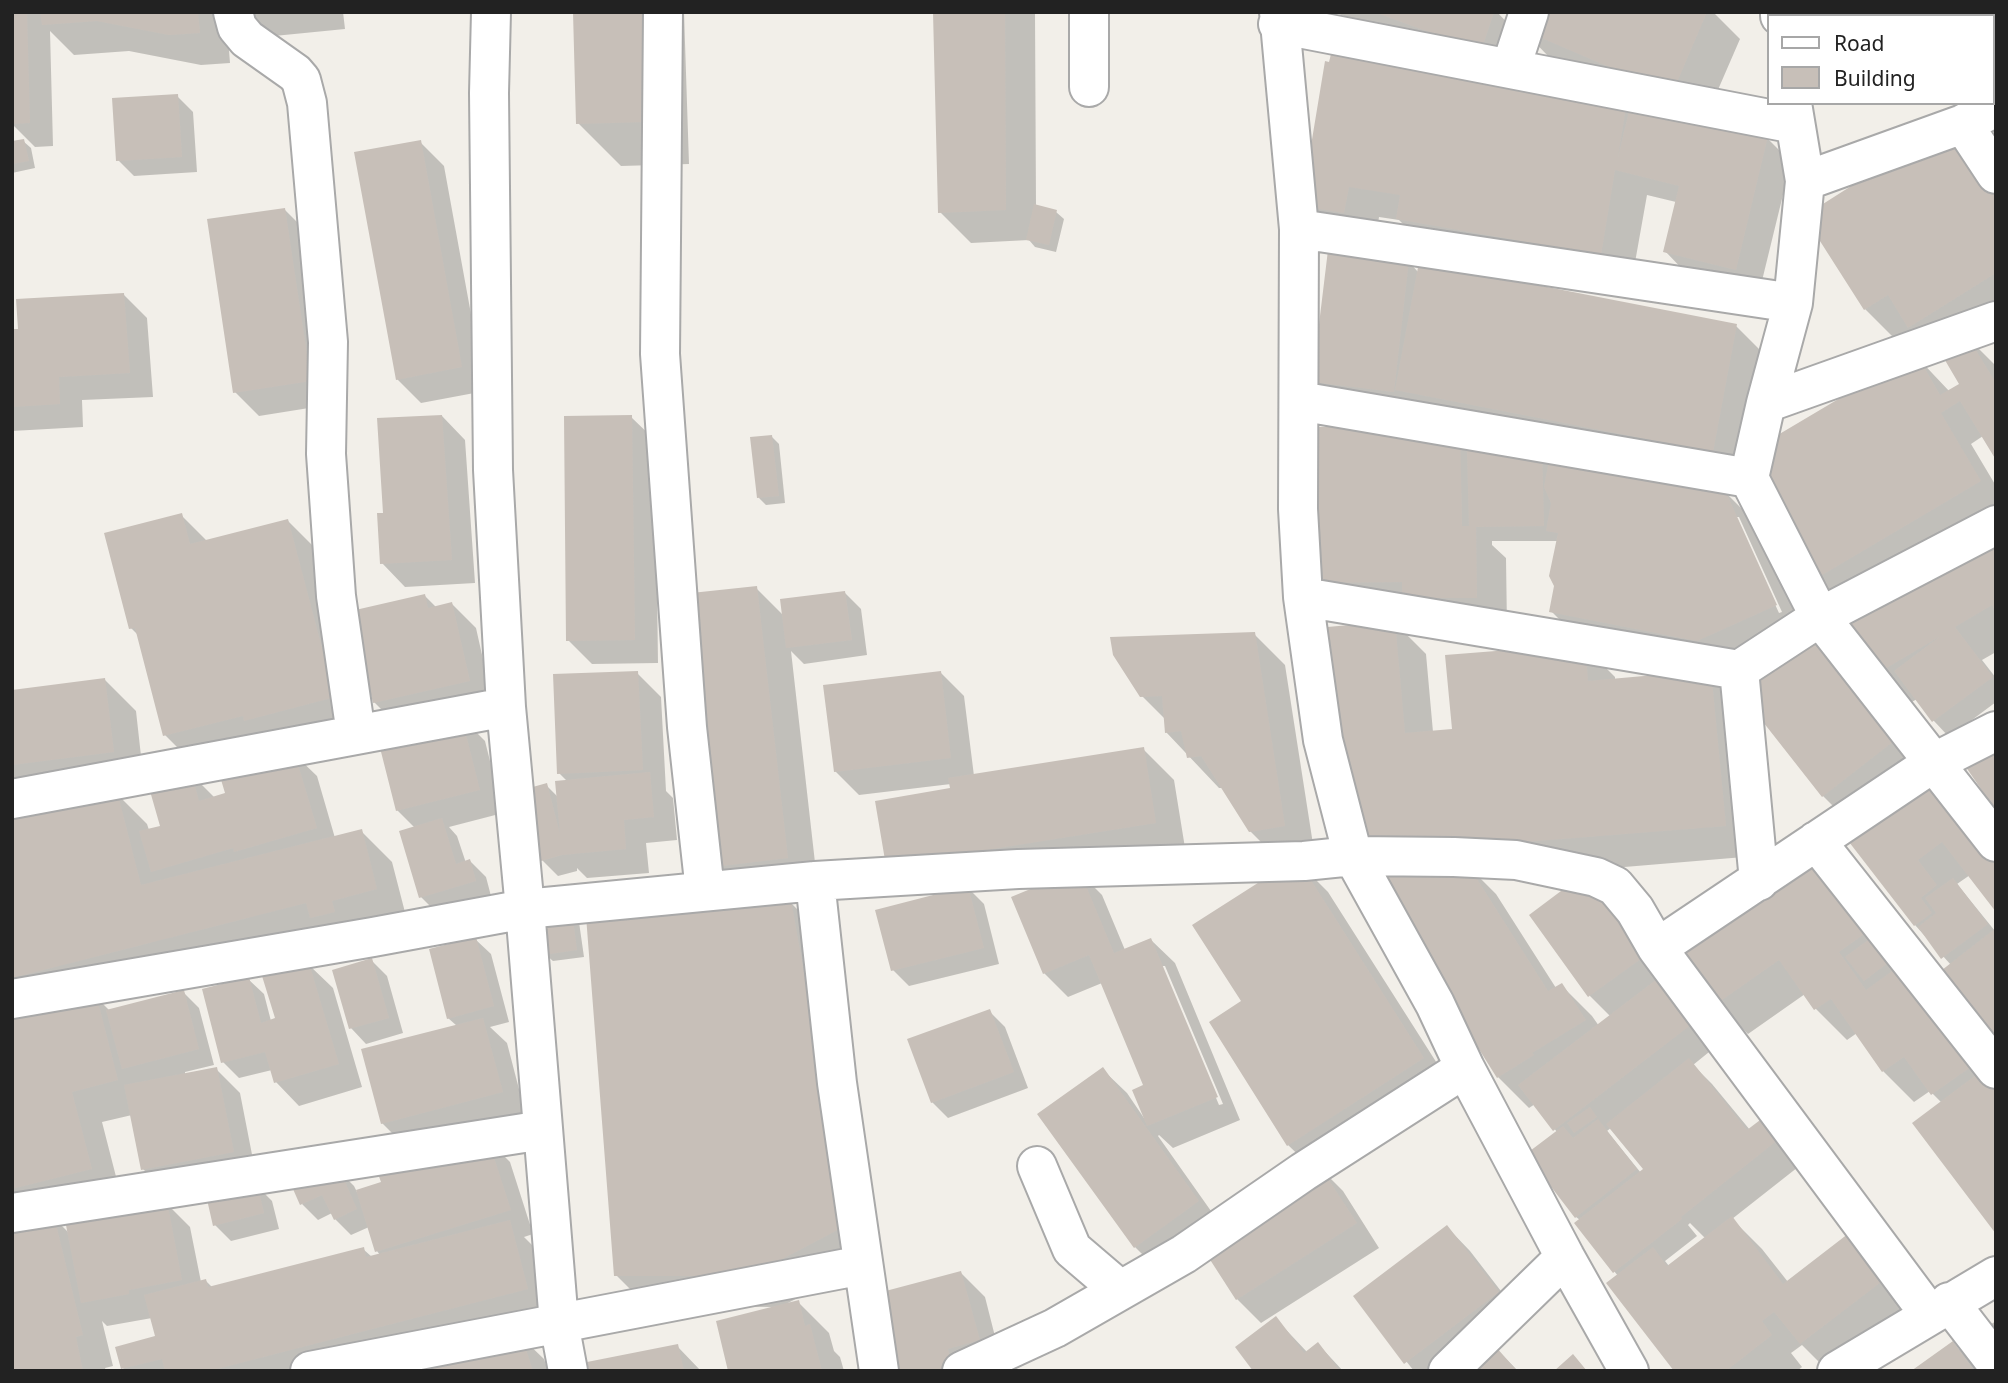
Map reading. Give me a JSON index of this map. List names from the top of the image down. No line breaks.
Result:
{"legend":["Road","Building"]}
